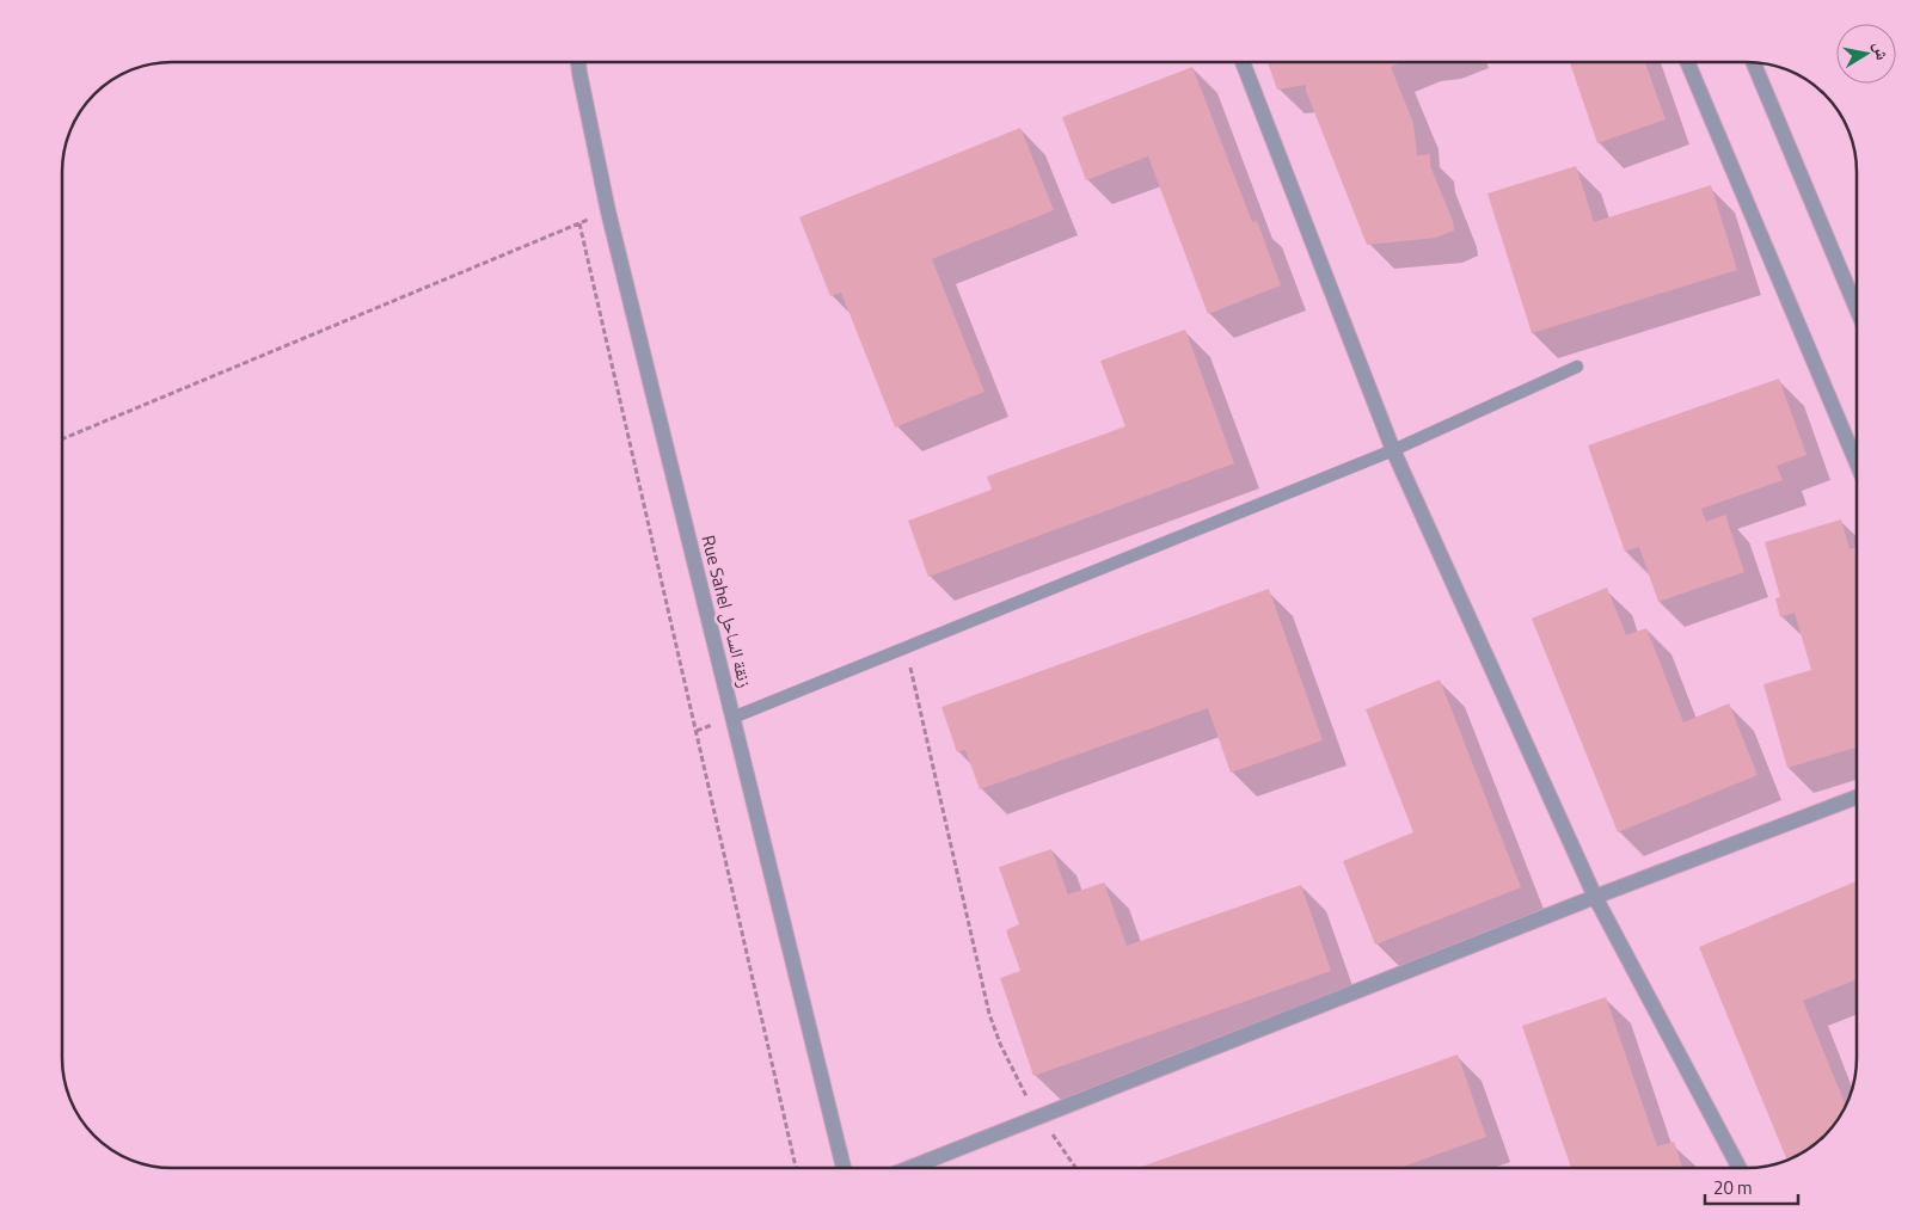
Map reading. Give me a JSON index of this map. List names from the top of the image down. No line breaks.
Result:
{"streets":{"street":["Rue Sahel زنقة الساحل"]},"scale_bar":"20 m","north":"right"}
